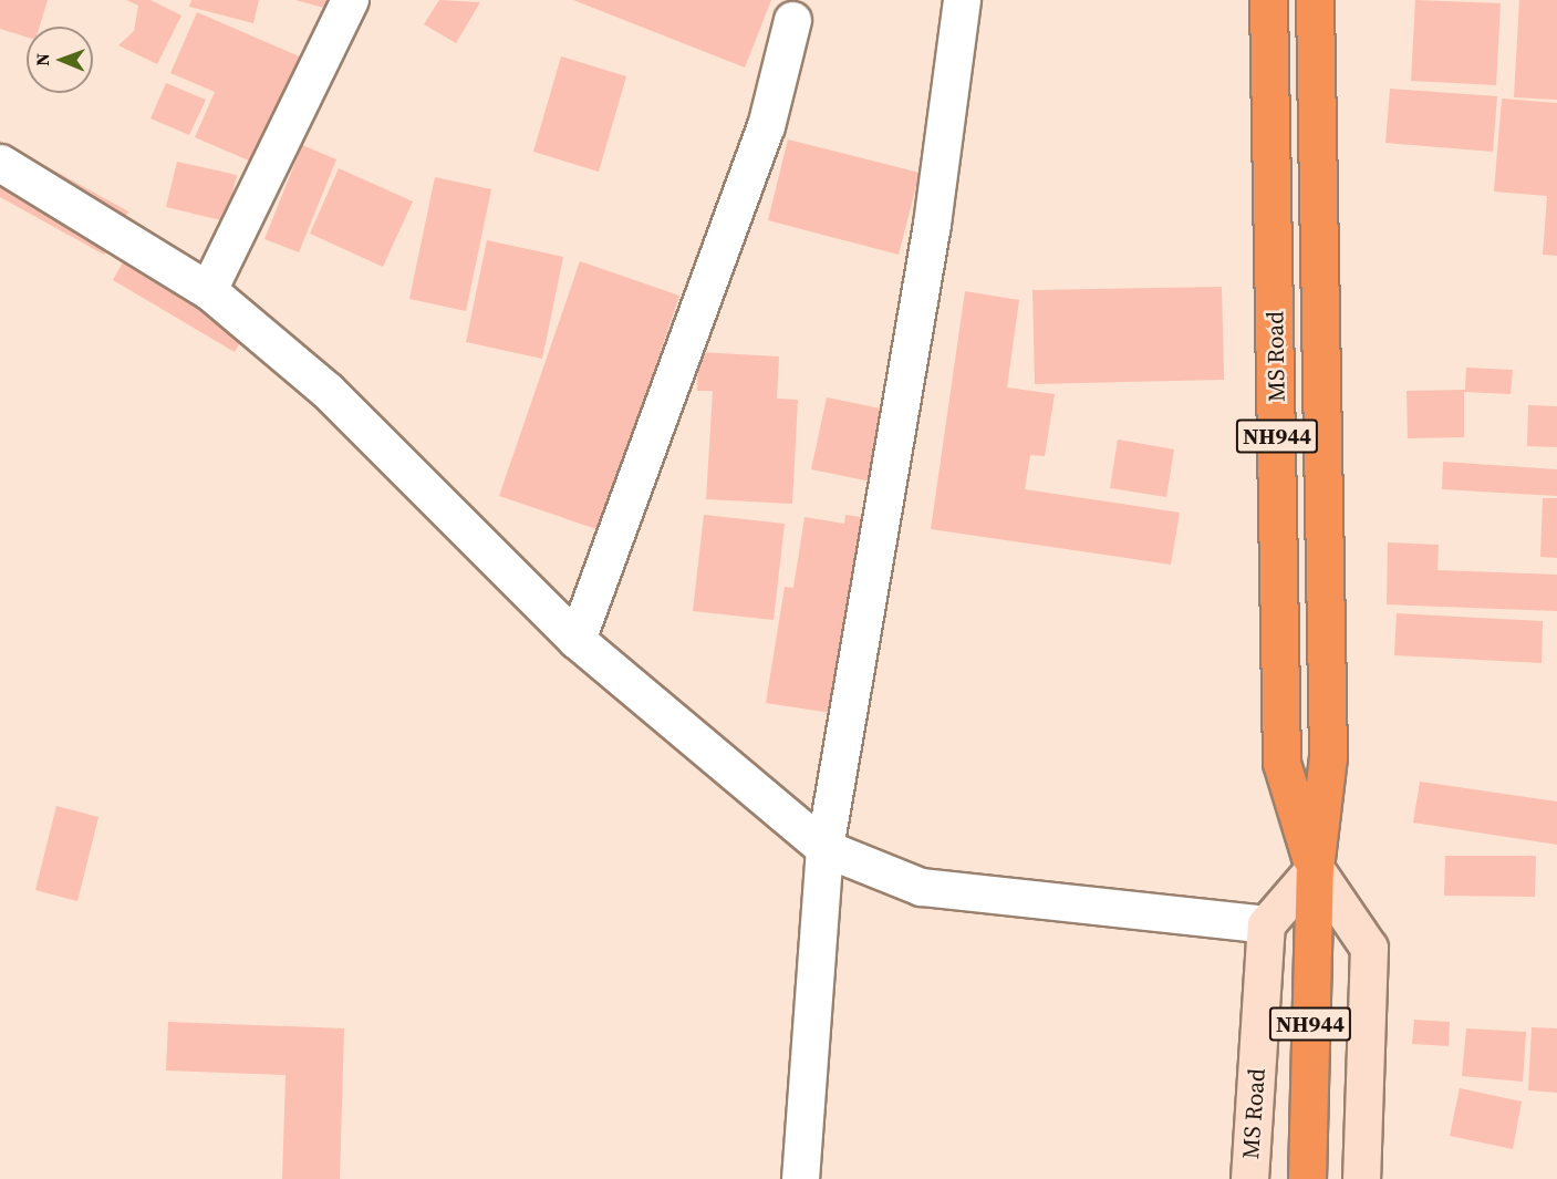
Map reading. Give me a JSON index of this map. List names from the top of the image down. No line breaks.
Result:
{"streets":{"highway":["MS Road","NH944"]},"crossings":[["MS Road","NH944"]],"north":"left"}
